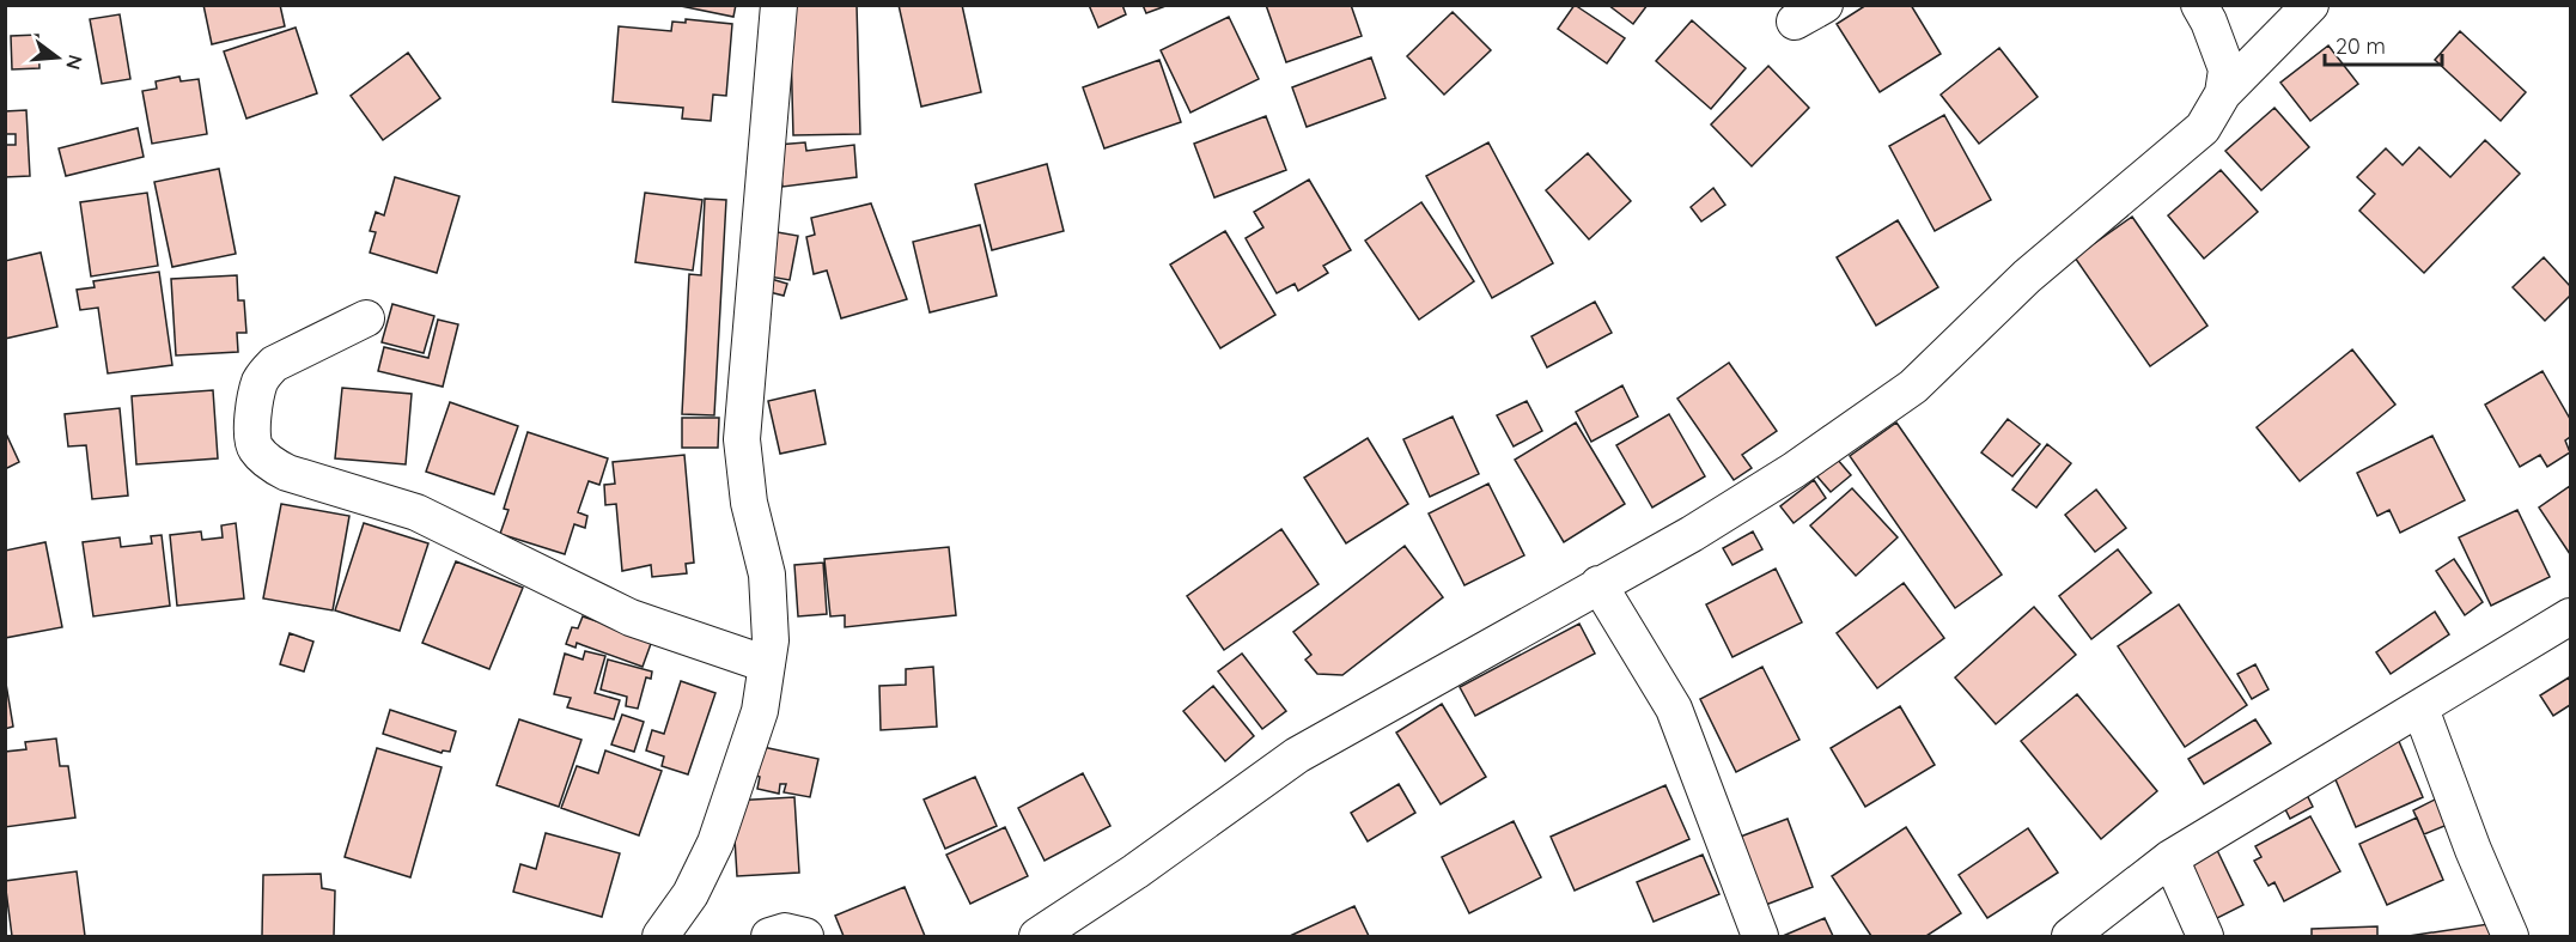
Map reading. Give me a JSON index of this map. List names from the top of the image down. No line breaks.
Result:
{"scale_bar":"20 m","north":"right"}
